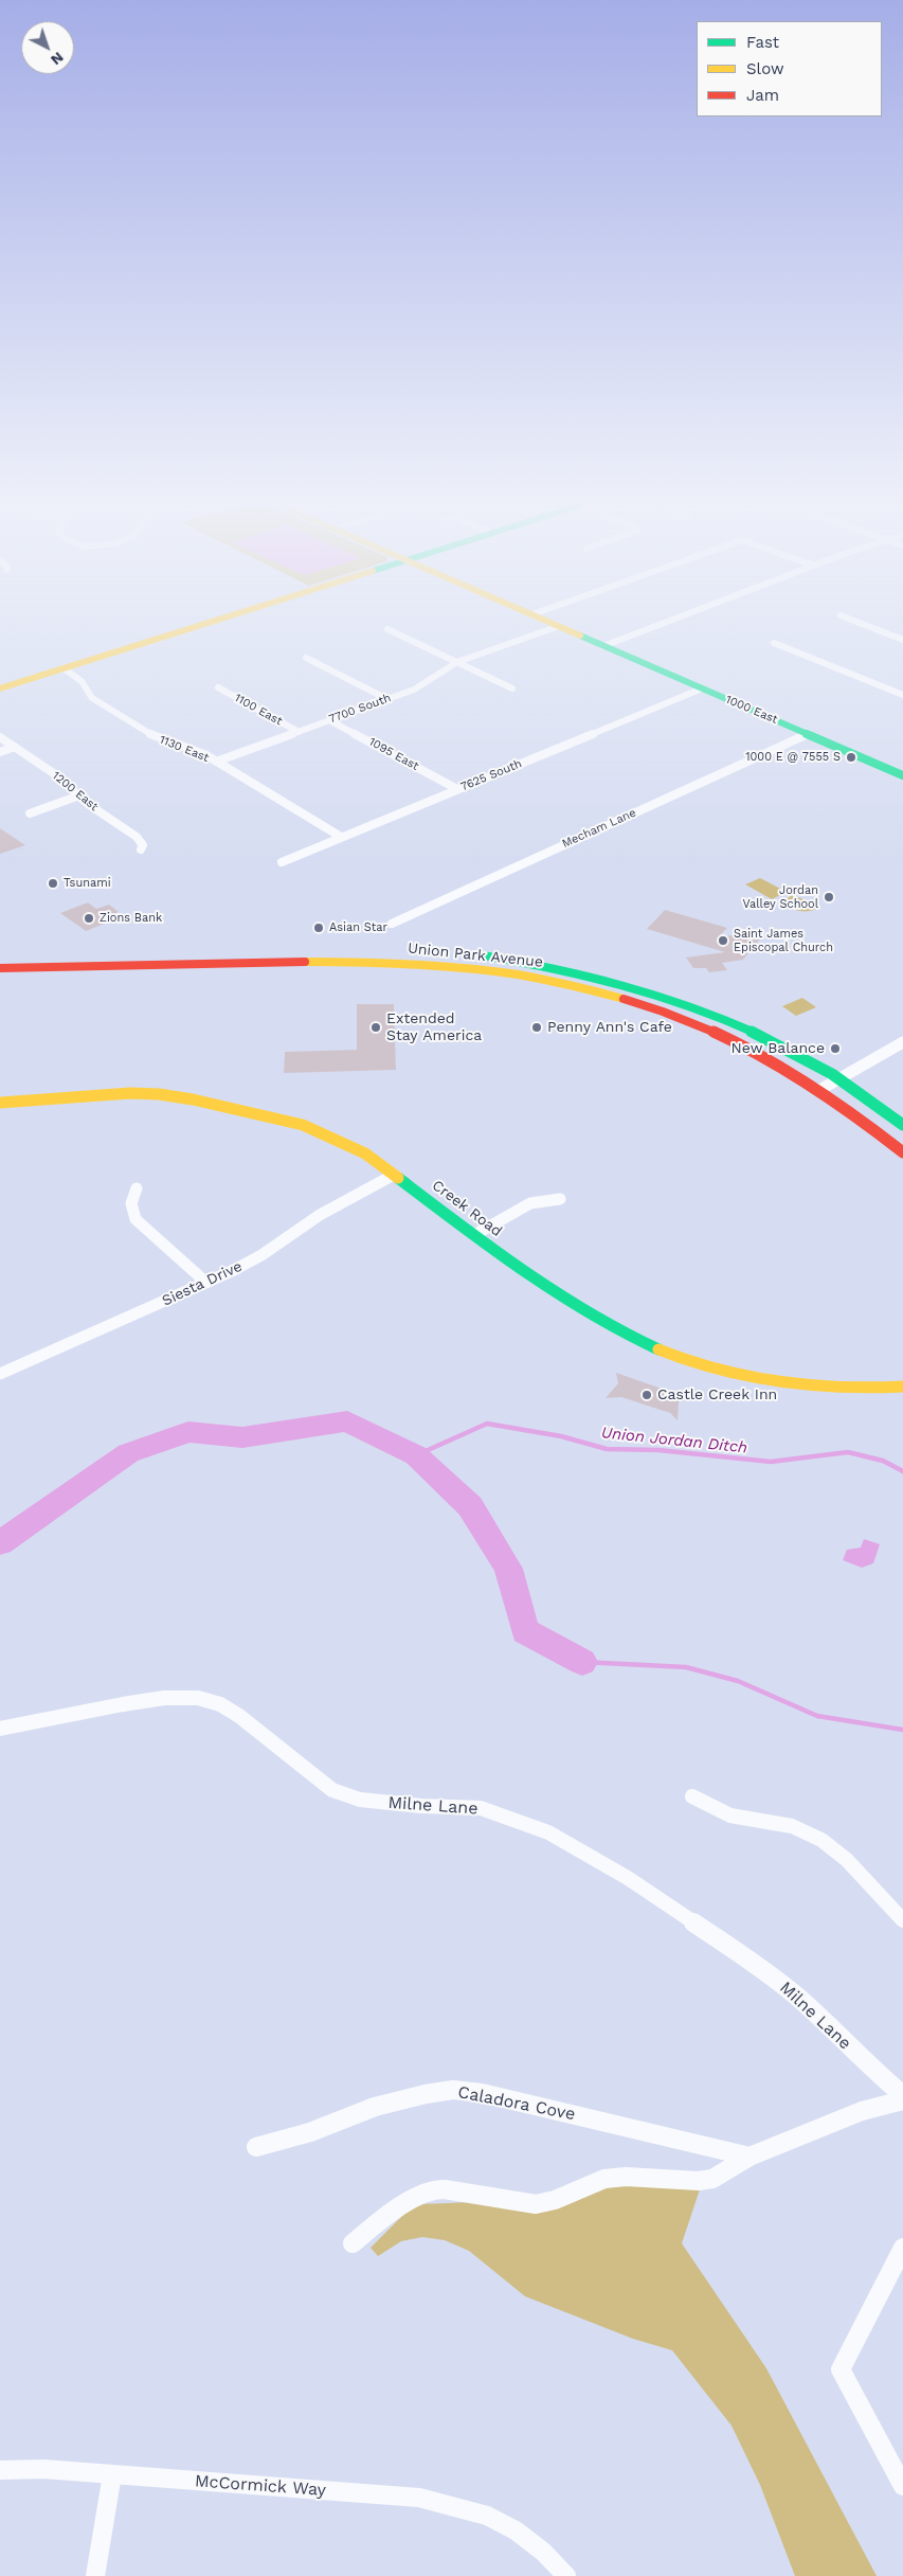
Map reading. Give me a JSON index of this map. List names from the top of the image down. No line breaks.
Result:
{"streets":{"main road":["1000 East","Union Park Avenue","Creek Road"],"street":["7700 South","1100 East","1130 East","1095 East","7625 South","1200 East","Mecham Lane","Siesta Drive","Milne Lane","Caladora Cove","McCormick Way"]},"crossings":[["7700 South","1100 East"],["7700 South","1000 East"],["7700 South","1130 East"],["7700 South","1095 East"],["1000 East","7625 South"],["1000 East","Mecham Lane"],["1130 East","7625 South"],["1095 East","7625 South"],["Creek Road","Siesta Drive"]],"water":["Union Jordan Ditch"],"places":["1000 E @ 7555 S","Tsunami","Jordan Valley School","Zions Bank","Asian Star","Saint James Episcopal Church","Extended Stay America","Penny Ann's Cafe","New Balance","Castle Creek Inn"],"legend":["Fast","Slow","Jam"],"north":"bottom right"}
